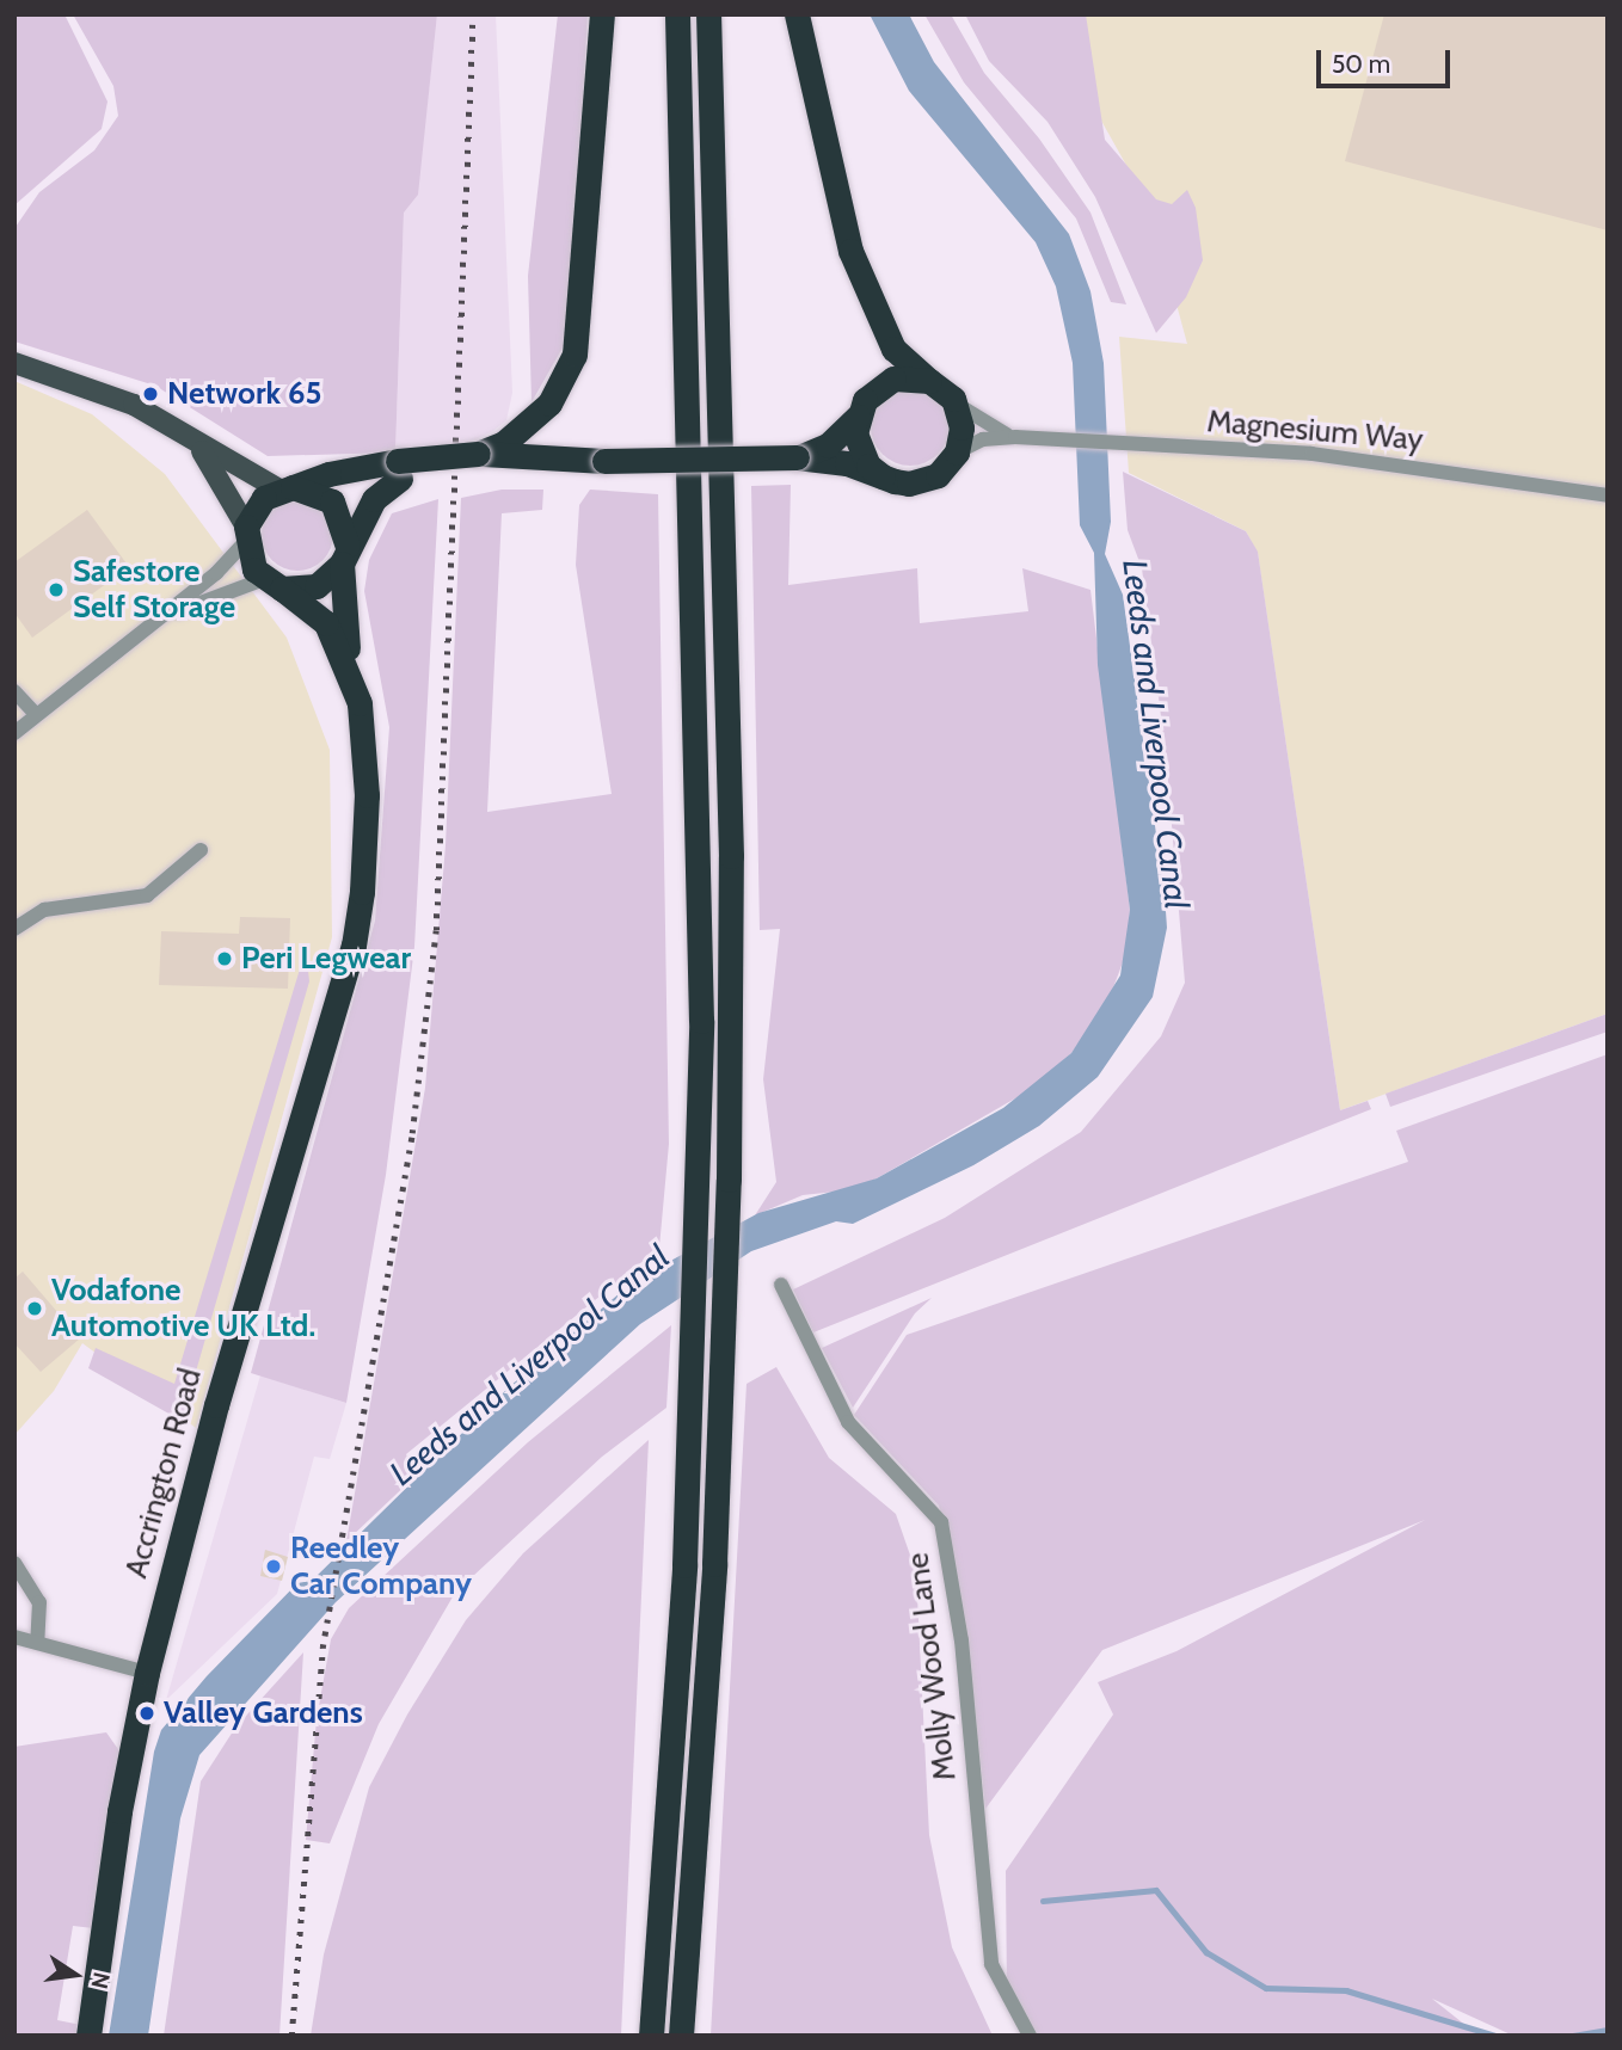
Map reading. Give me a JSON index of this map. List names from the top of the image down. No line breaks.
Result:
{"streets":{"highway":["Accrington Road"],"street":["Magnesium Way","Molly Wood Lane"]},"water":["Leeds and Liverpool Canal"],"places":["Network 65","Safestore Self Storage","Peri Legwear","Vodafone Automotive UK Ltd.","Reedley Car Company","Valley Gardens"],"scale_bar":"50 m","north":"right"}
